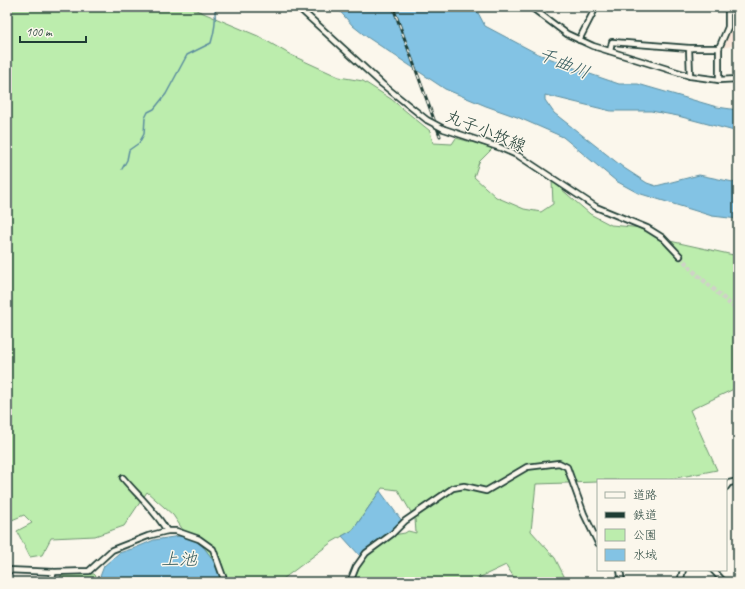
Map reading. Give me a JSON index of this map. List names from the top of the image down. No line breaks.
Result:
{"streets":{"street":["丸子小牧線"]},"water":["千曲川","上池"],"legend":["道路","鉄道","公園","水域"],"scale_bar":"100 m"}
